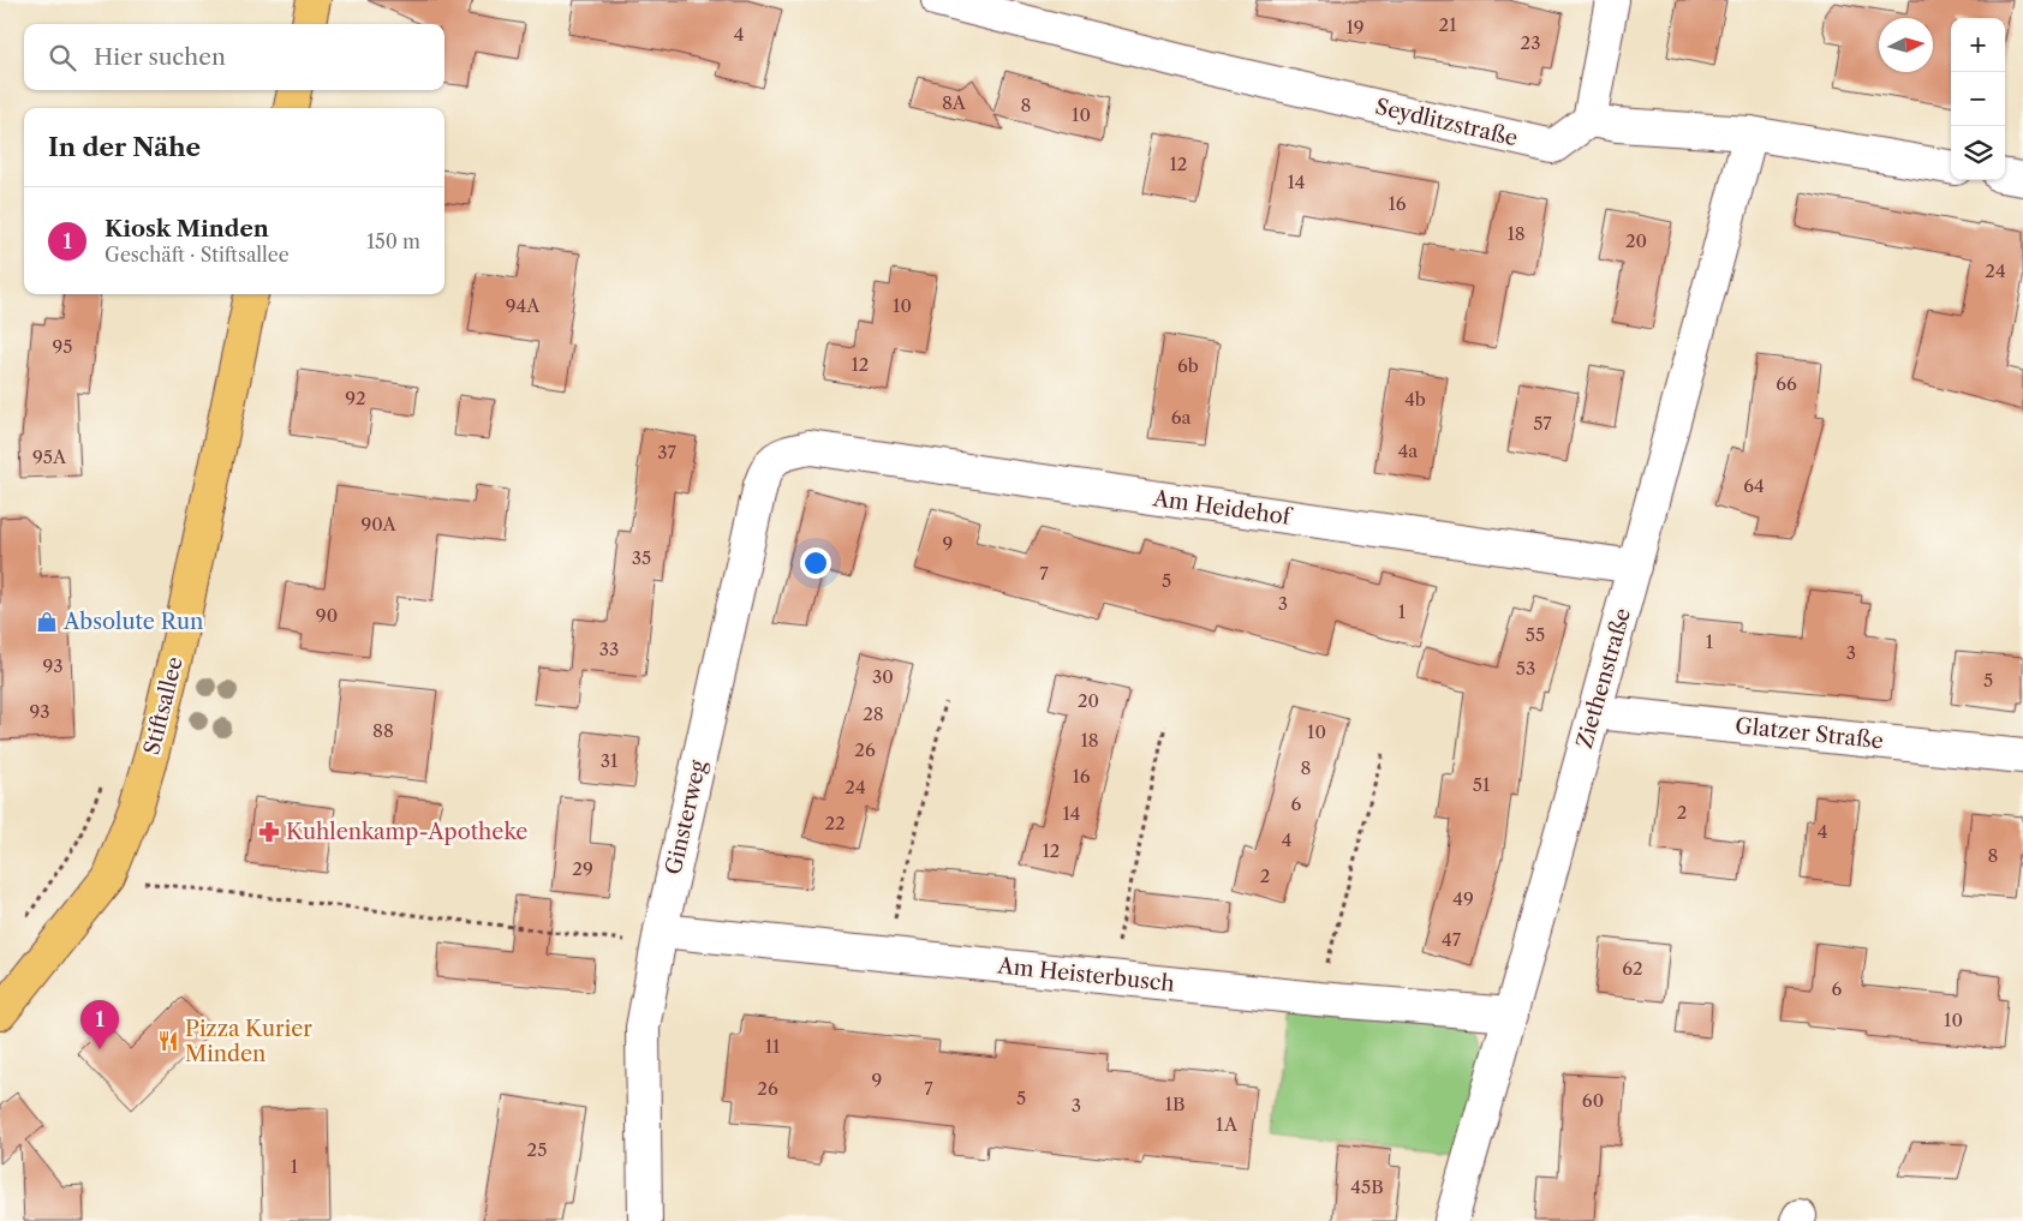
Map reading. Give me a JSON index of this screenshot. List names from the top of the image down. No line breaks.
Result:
{"streets":{"main road":["Stiftsallee"],"street":["Seydlitzstraße","Am Heidehof","Ziethenstraße","Glatzer Straße","Ginsterweg","Am Heisterbusch"]},"crossings":[["Am Heidehof","Ziethenstraße"],["Am Heidehof","Ginsterweg"],["Ziethenstraße","Glatzer Straße"],["Ziethenstraße","Am Heisterbusch"],["Ginsterweg","Am Heisterbusch"]],"places":{"shop":["Absolute Run"],"pharmacy":["Kuhlenkamp-Apotheke"],"restaurant":["Pizza Kurier Minden"]},"house_numbers":["21","19","4","23","8A","8","10","12","14","16","18","20","24","94A","10","95","12","6b","66","92","4b","6a","57","4a","37","95A","64","90A","9","35","7","5","3","1","90","55","1","33","3","93","53","30","5","20","93","28","88","10","18","26","31","8","16","51","24","6","2","14","22","4","4","12","8","29","2","49","47","62","6","10","11","9","26","7","5","60","1B","3","1A","25","1","45B"],"north":"right","page":{"map_buttons":["+","−"],"search":"Hier suchen","heading":"In der Nähe","list":[{"mark":"1","name":"Kiosk Minden","note":"Geschäft · Stiftsallee","value":"150 m"}],"pins":"1"}}
